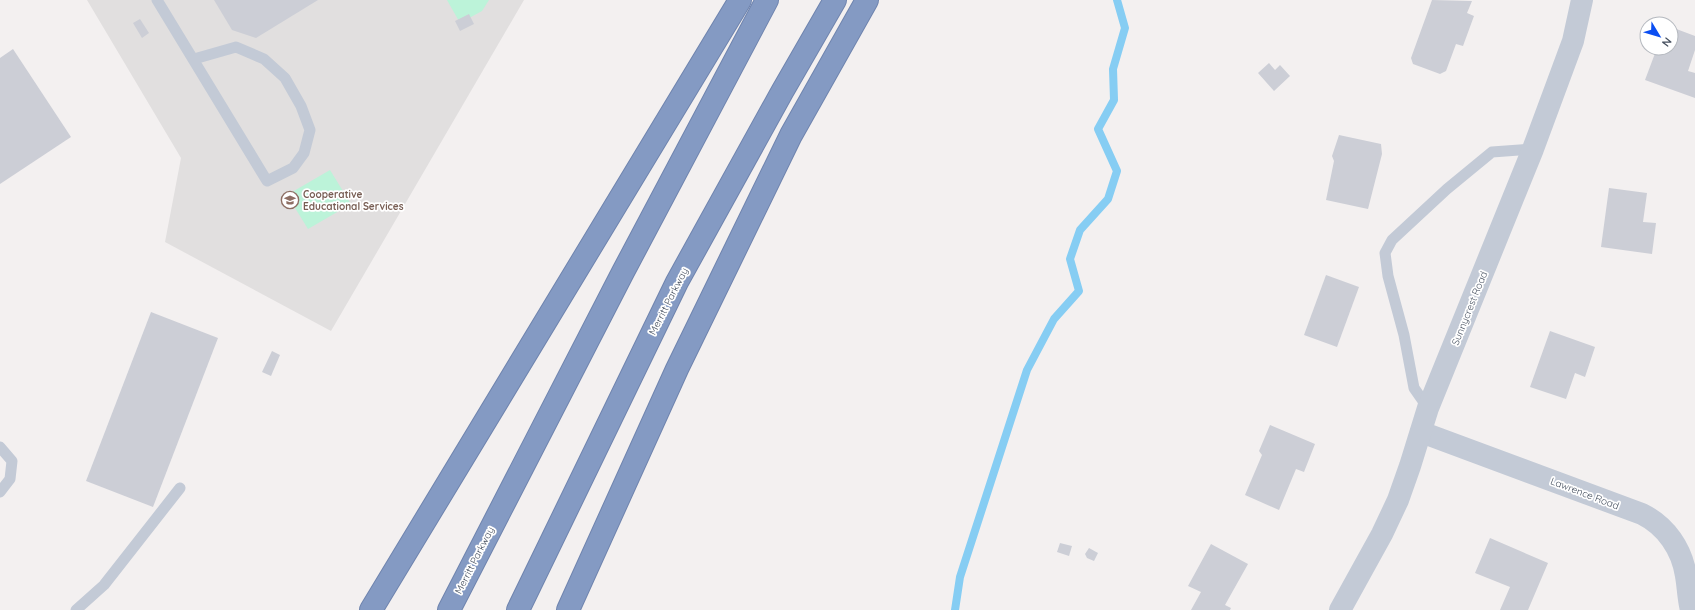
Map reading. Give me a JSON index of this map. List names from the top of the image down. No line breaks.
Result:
{"streets":{"highway":["Merritt Parkway"],"street":["Sunnycrest Road","Lawrence Road"]},"crossings":[["Sunnycrest Road","Lawrence Road"]],"places":{"school or university":["Cooperative Educational Services"]},"north":"bottom right"}
